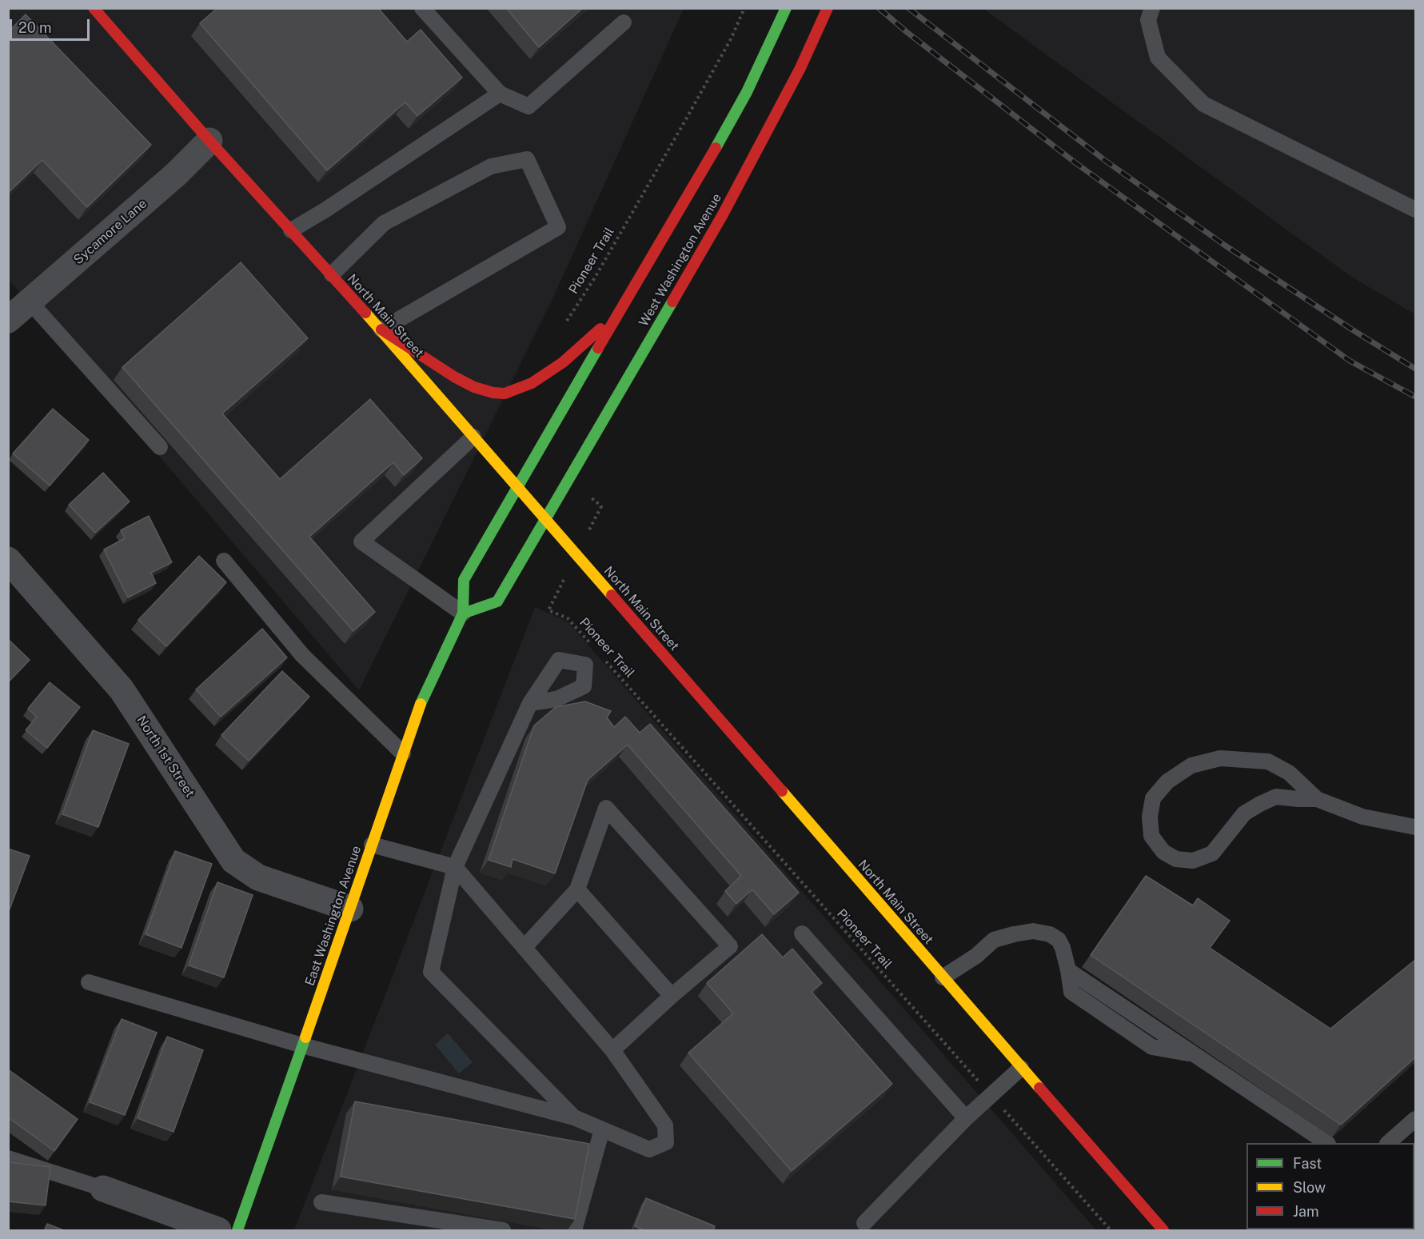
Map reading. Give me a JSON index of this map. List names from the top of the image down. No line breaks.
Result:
{"streets":{"main road":["West Washington Avenue","North Main Street","East Washington Avenue"],"street":["Sycamore Lane","North 1st Street"],"path":["Pioneer Trail"]},"crossings":[["Sycamore Lane","North Main Street"],["West Washington Avenue","Pioneer Trail"],["West Washington Avenue","North Main Street"],["West Washington Avenue","East Washington Avenue"],["Pioneer Trail","North Main Street"],["North Main Street","East Washington Avenue"],["North 1st Street","East Washington Avenue"]],"legend":["Fast","Slow","Jam"],"scale_bar":"20 m"}
